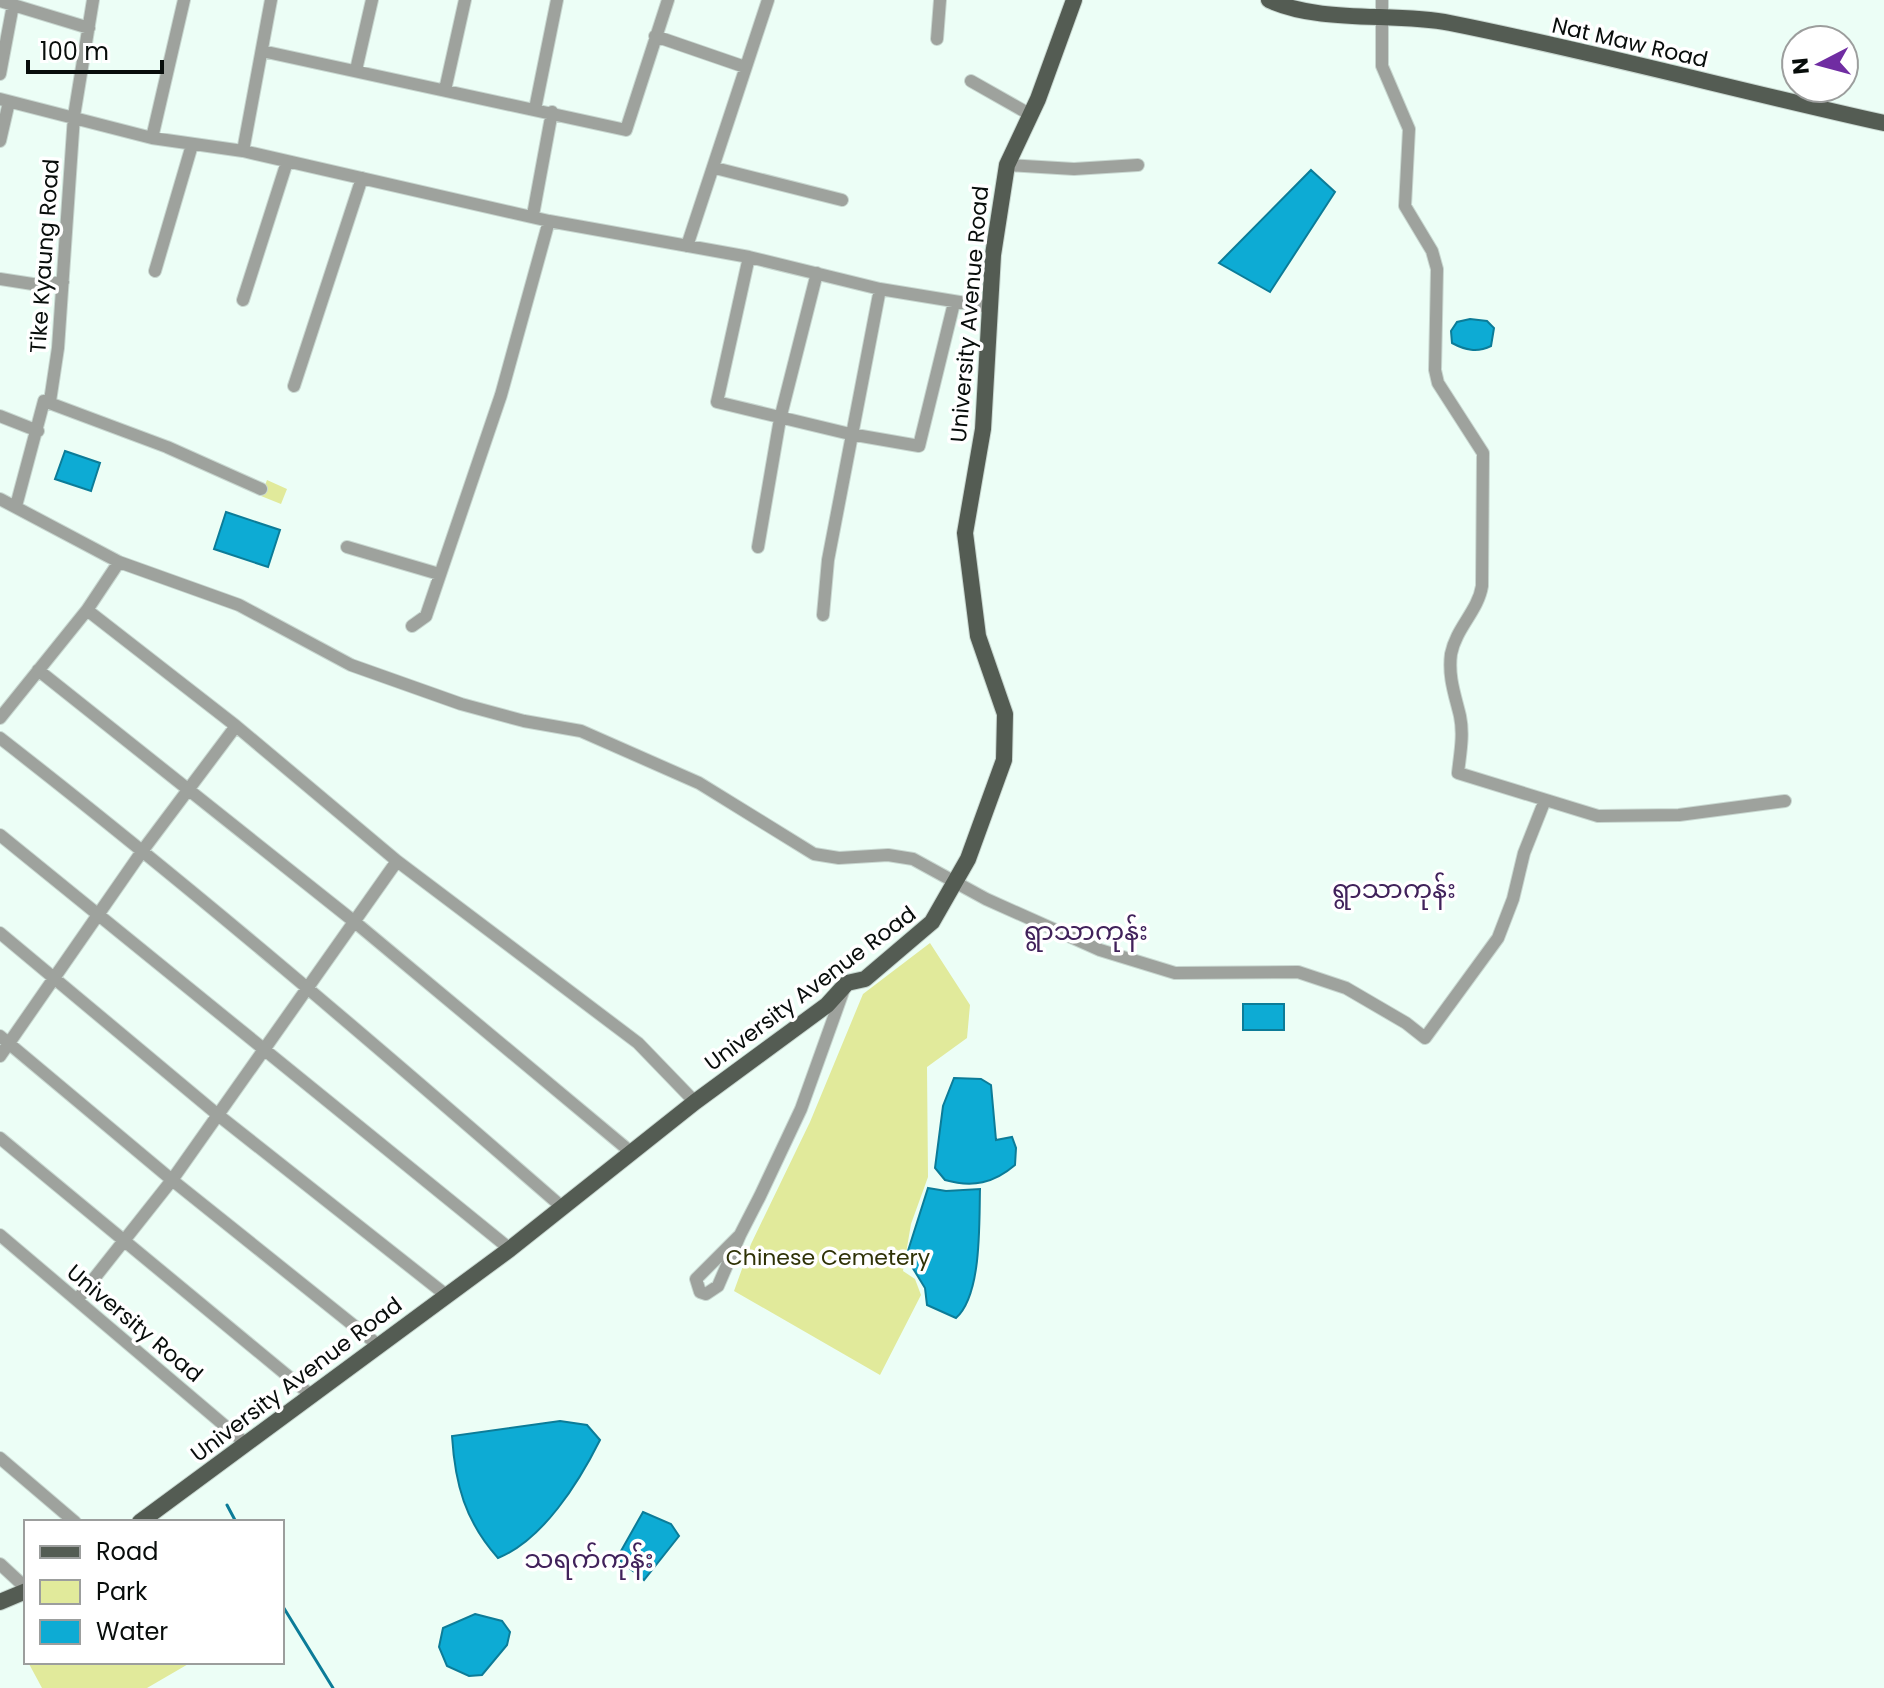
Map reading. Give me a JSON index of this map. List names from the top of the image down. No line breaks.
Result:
{"streets":{"main road":["Nat Maw Road","University Avenue Road"],"street":["Tike Kyaung Road","University Road"]},"crossings":[["University Avenue Road","University Road"]],"districts":["ရွာသာကုန်း","ရွာသာကုန်း","သရက်ကုန်း"],"parks":["Chinese Cemetery"],"legend":["Road","Park","Water"],"scale_bar":"100 m","north":"left"}
